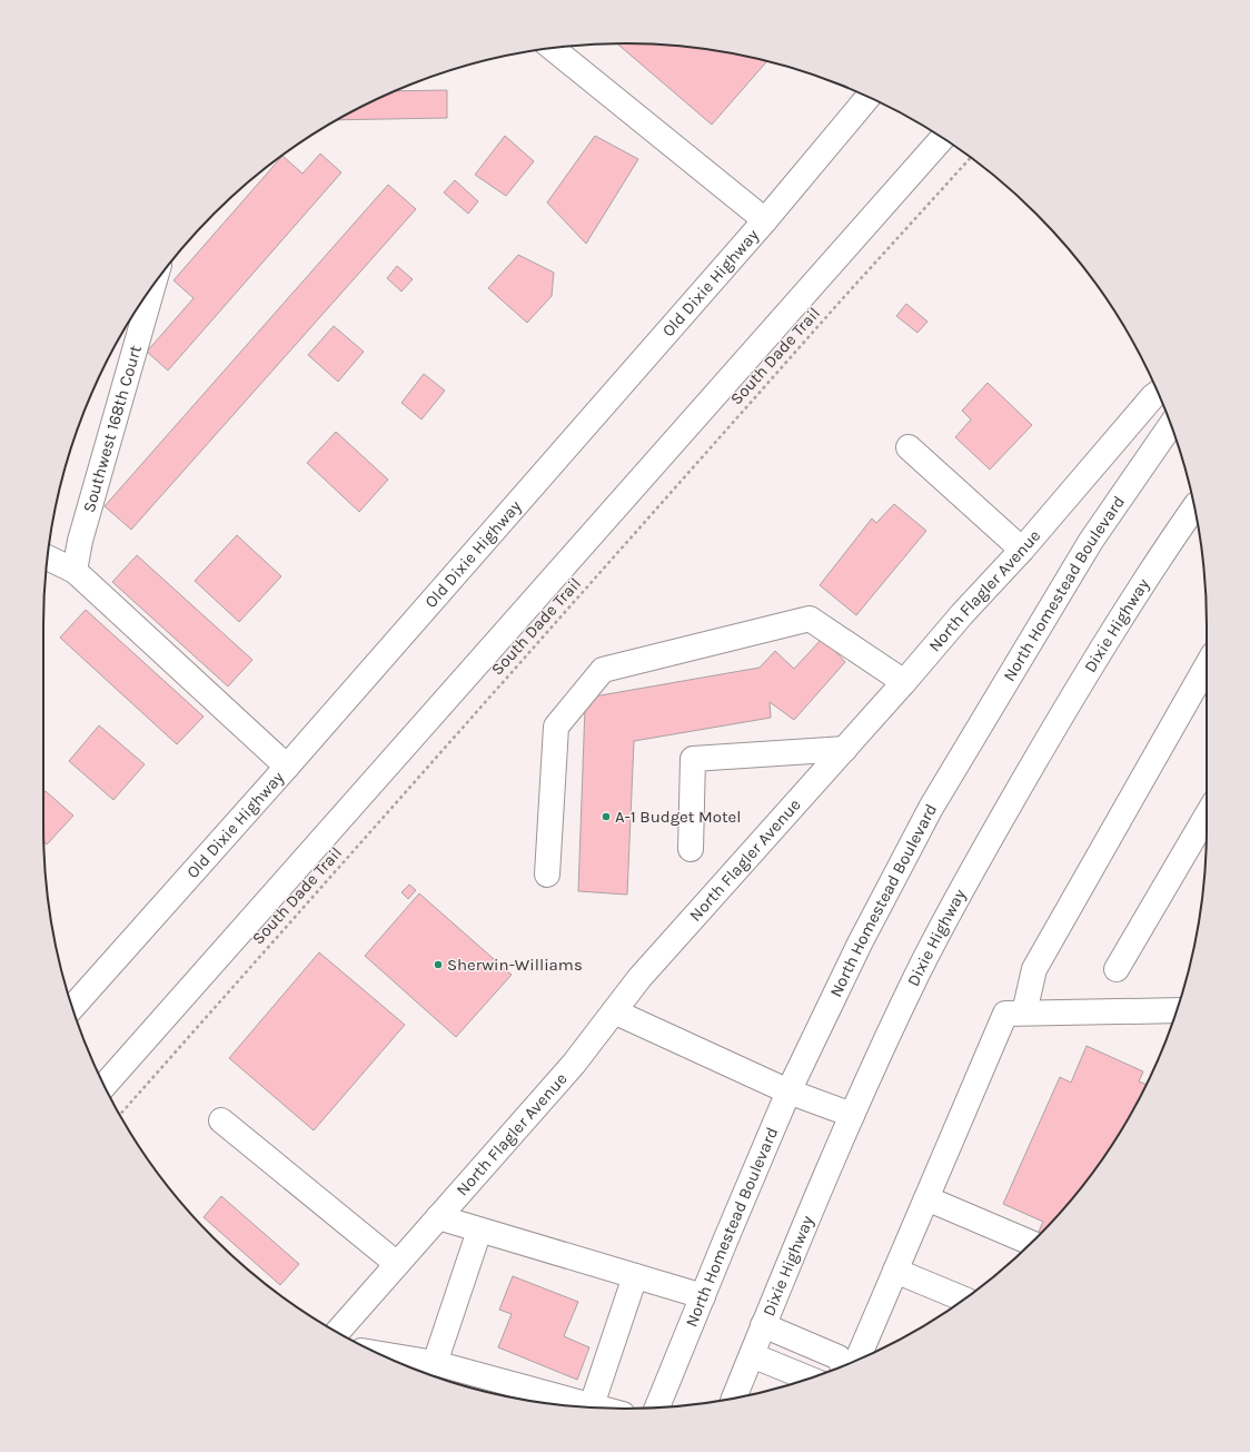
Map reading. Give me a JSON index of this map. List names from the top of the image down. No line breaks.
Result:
{"streets":{"main road":["Old Dixie Highway","Southwest 168th Court","North Homestead Boulevard","North Flagler Avenue","Dixie Highway"],"path":["South Dade Trail"]},"places":["A-1 Budget Motel","Sherwin-Williams"]}
